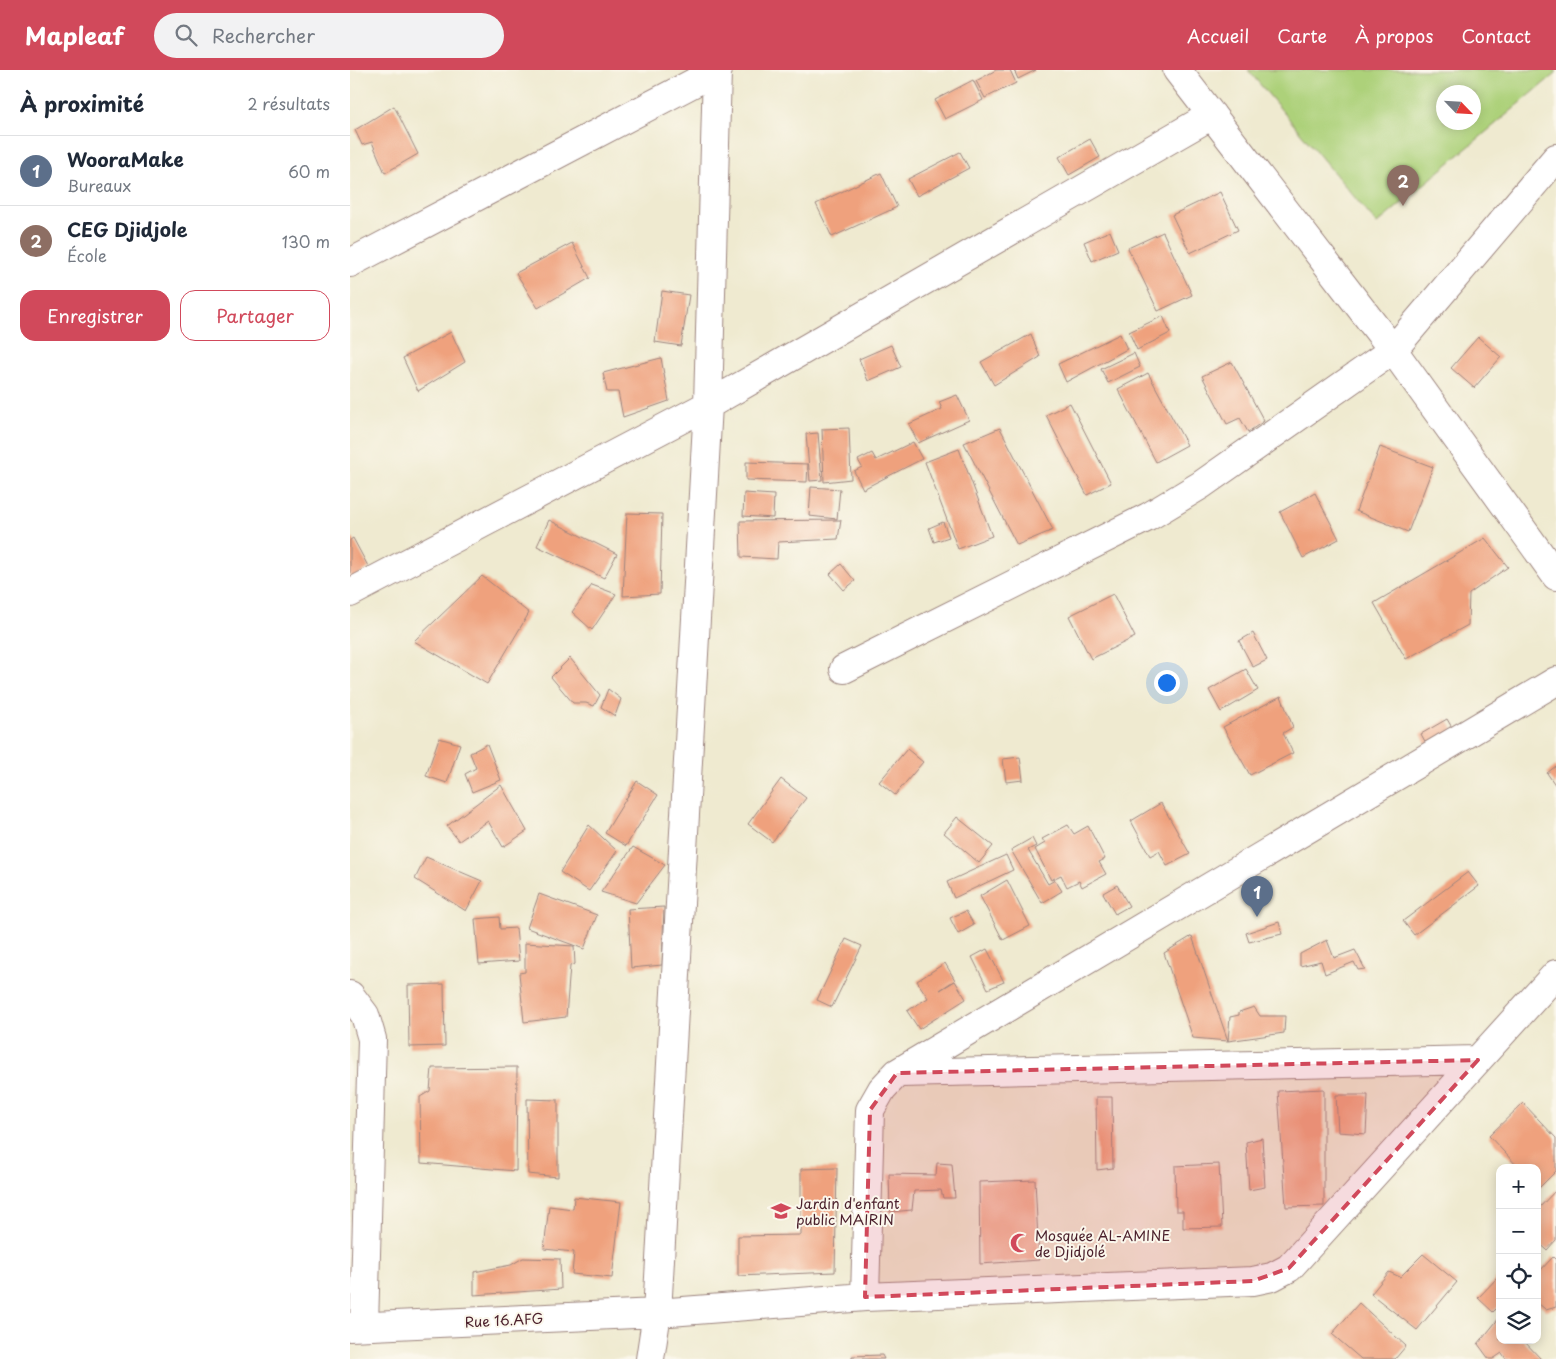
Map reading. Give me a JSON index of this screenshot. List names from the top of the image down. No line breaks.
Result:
{"streets":{"street":["Rue 16.AFG"]},"places":{"school or university":["Jardin d'enfant public MAIRIN"],"mosque":["Mosquée AL-AMINE de Djidjolé"]},"north":"bottom right","page":{"header":"Mapleaf","search":"Rechercher","nav":["Accueil","Carte","À propos","Contact"],"heading":["À proximité","2 résultats"],"list":[{"mark":"1","name":"WooraMake","note":"Bureaux","value":"60 m"},{"mark":"2","name":"CEG Djidjole","note":"École","value":"130 m"}],"pins":["2","1"],"buttons":["Enregistrer","Partager"],"map_buttons":["+","−"]}}
